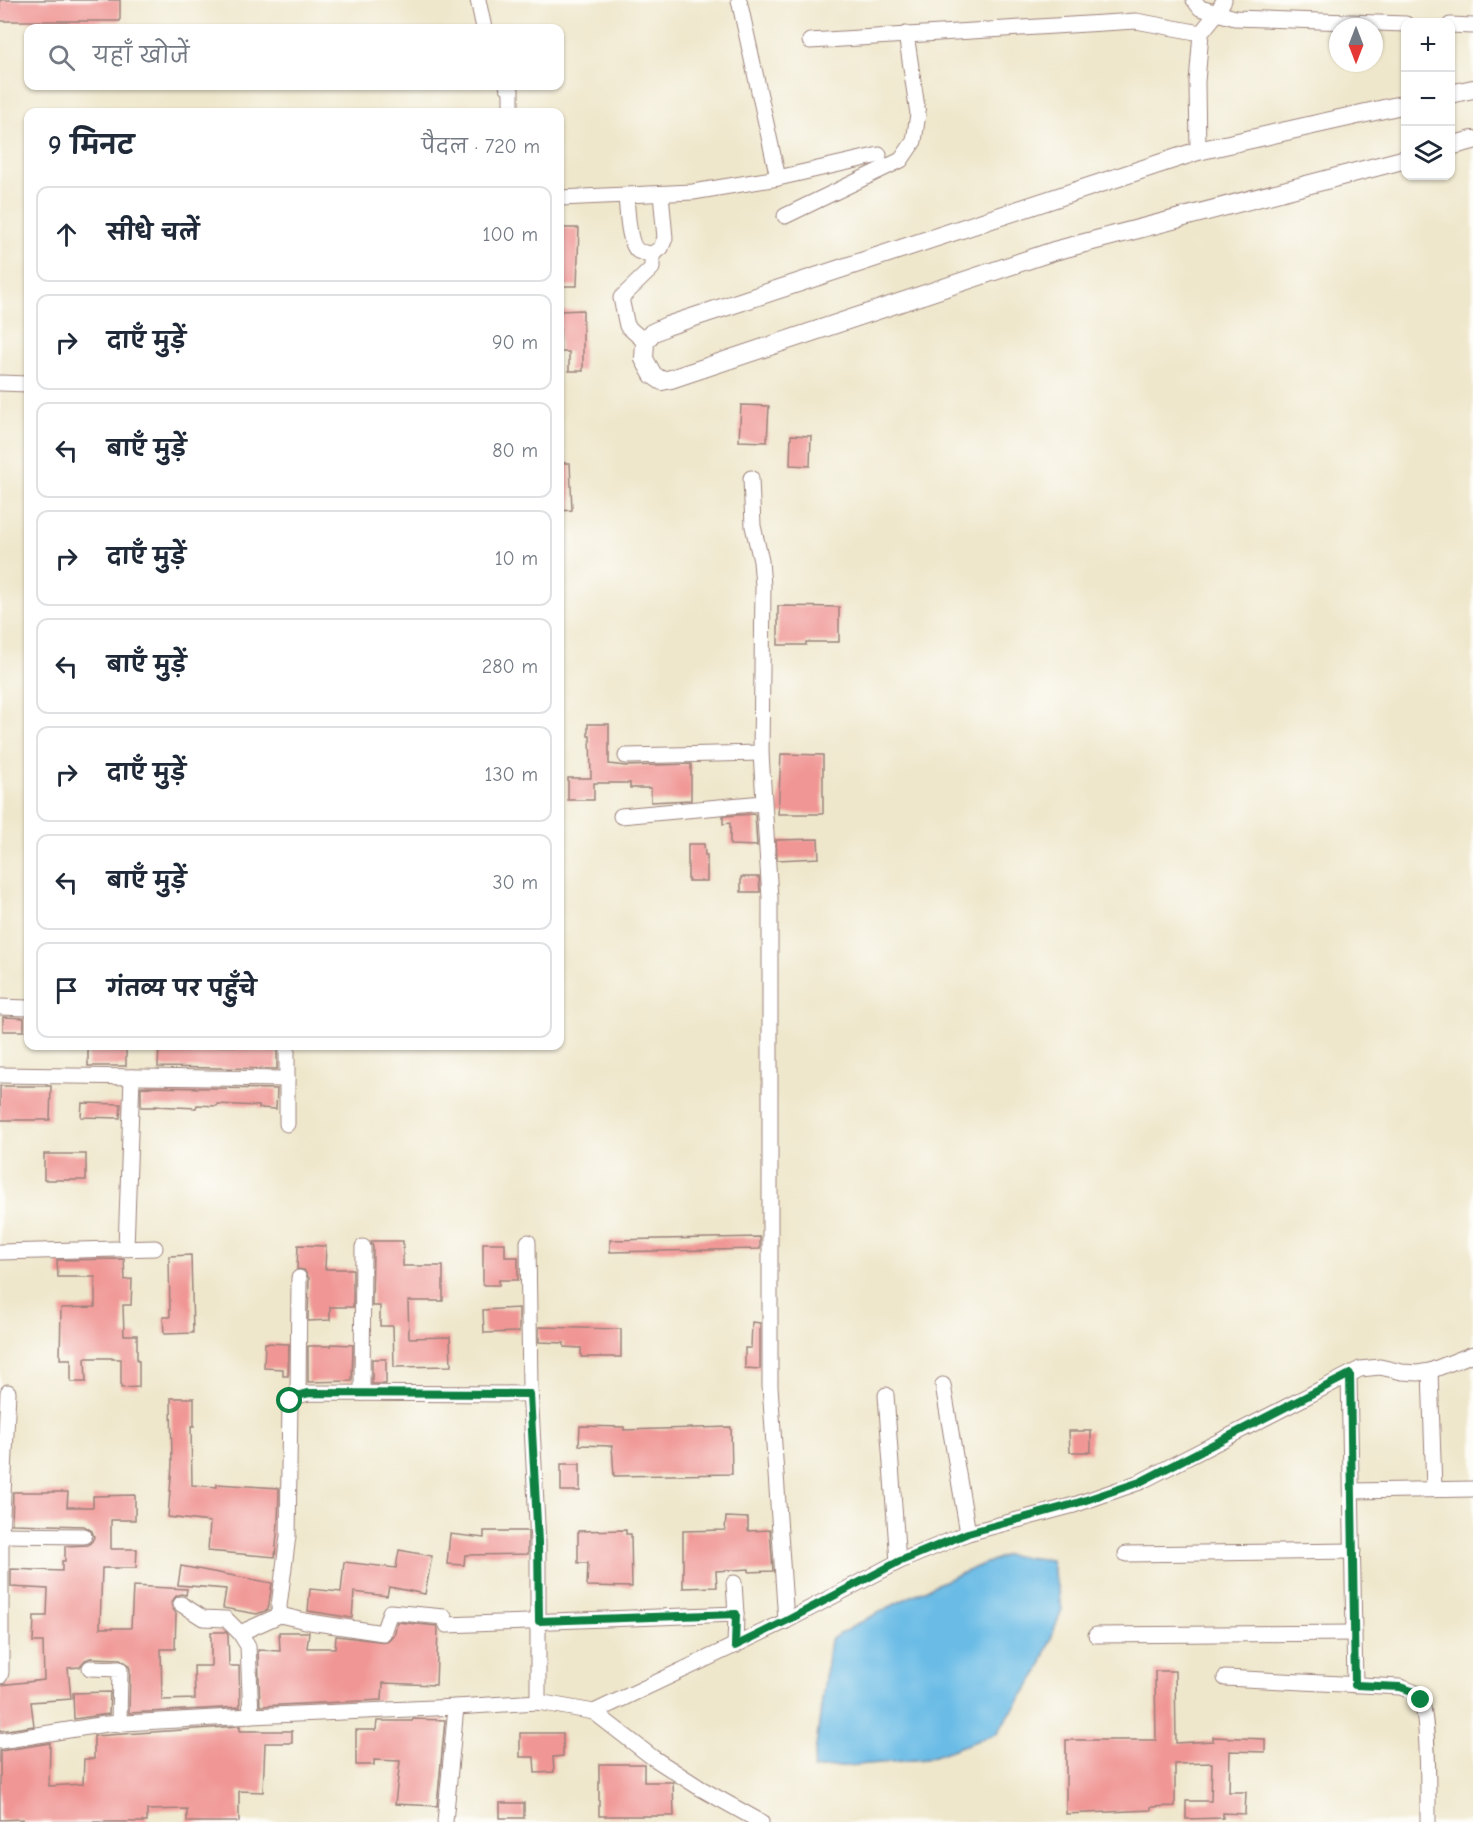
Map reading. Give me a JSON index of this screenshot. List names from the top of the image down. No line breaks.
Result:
{"north":"bottom","page":{"map_buttons":["+","−"],"search":"यहाँ खोजें","heading":["9 मिनट","पैदल · 720 m"],"list":[["सीधे चलें","100 m"],["दाएँ मुड़ें","90 m"],["बाएँ मुड़ें","80 m"],["दाएँ मुड़ें","10 m"],["बाएँ मुड़ें","280 m"],["दाएँ मुड़ें","130 m"],["बाएँ मुड़ें","30 m"],"गंतव्य पर पहुँचे"]}}
